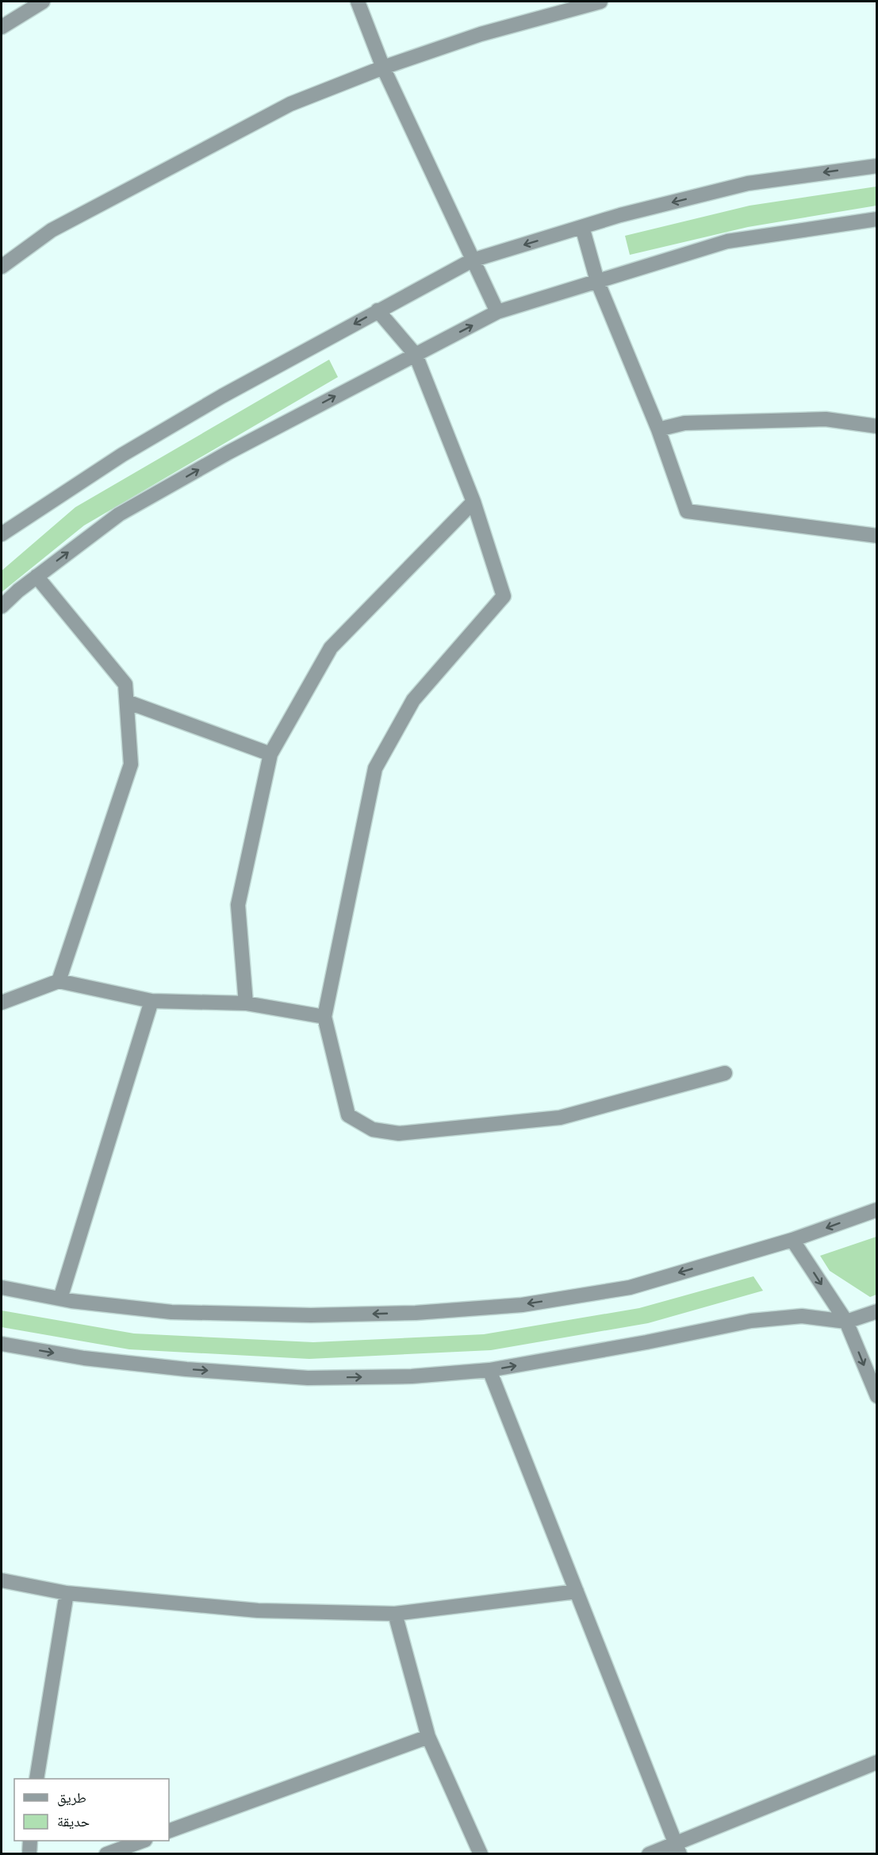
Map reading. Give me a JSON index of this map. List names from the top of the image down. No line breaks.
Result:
{"legend":["طريق","حديقة"]}
